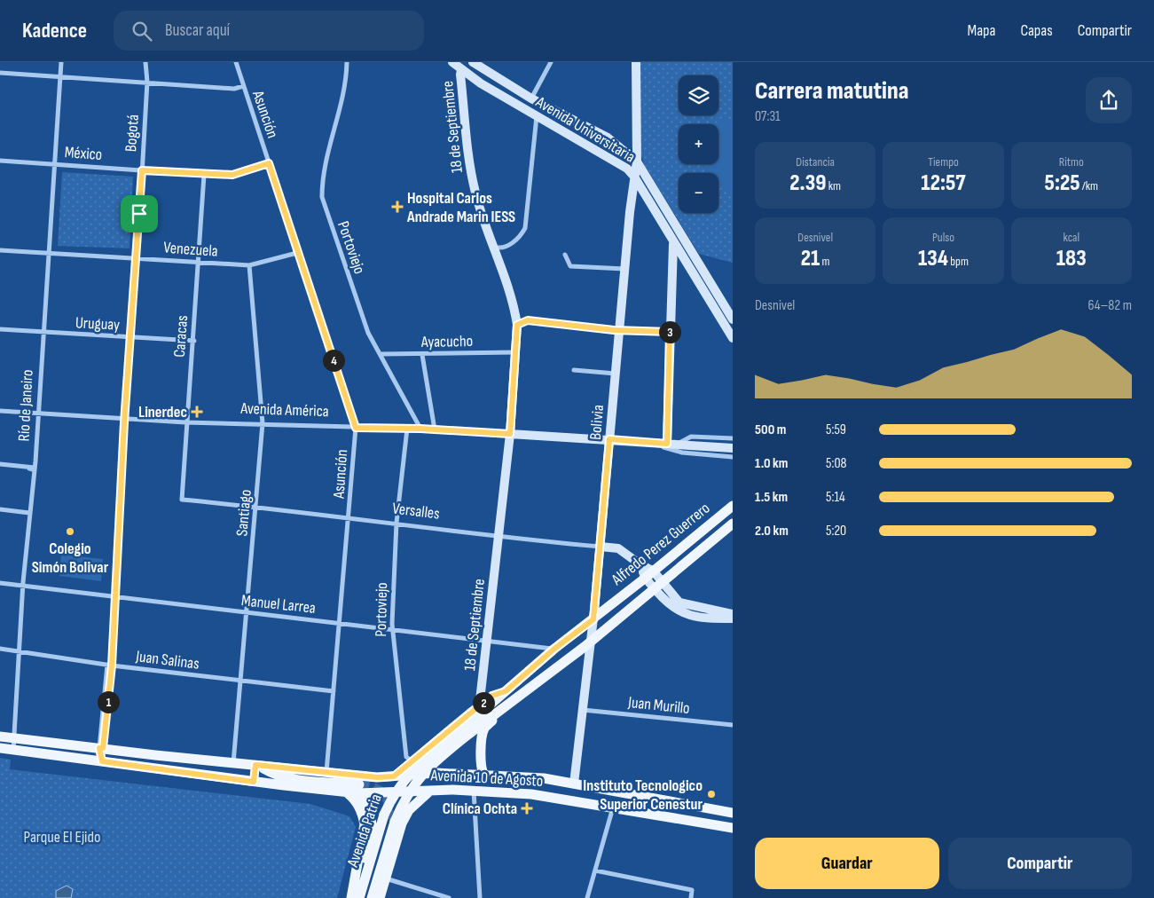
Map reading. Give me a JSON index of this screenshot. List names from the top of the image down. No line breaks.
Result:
{"streets":{"main road":["Alfredo Perez Guerrero","Avenida 10 de Agosto","Avenida Patria"],"street":["Asunción","18 de Septiembre","Avenida Universitaria","Bogotá","México","Portoviejo","Venezuela","Uruguay","Caracas","Ayacucho","Río de Janeiro","Avenida América","Bolivia","Versalles","Santiago","Manuel Larrea","Juan Salinas","Juan Murillo"]},"crossings":[["Asunción","México"],["Asunción","Venezuela"],["Asunción","Avenida América"],["Asunción","Versalles"],["Asunción","Manuel Larrea"],["Asunción","Juan Salinas"],["Asunción","Avenida 10 de Agosto"],["18 de Septiembre","Avenida Universitaria"],["18 de Septiembre","Ayacucho"],["18 de Septiembre","Avenida América"],["18 de Septiembre","Versalles"],["18 de Septiembre","Alfredo Perez Guerrero"],["18 de Septiembre","Manuel Larrea"],["18 de Septiembre","Avenida Patria"],["Avenida Universitaria","Bolivia"],["Bogotá","México"],["Bogotá","Venezuela"],["Bogotá","Uruguay"],["Bogotá","Avenida América"],["Bogotá","Manuel Larrea"],["Bogotá","Juan Salinas"],["Bogotá","Avenida 10 de Agosto"],["México","Caracas"],["México","Río de Janeiro"],["Portoviejo","Ayacucho"],["Portoviejo","Avenida América"],["Portoviejo","Versalles"],["Portoviejo","Manuel Larrea"],["Portoviejo","Avenida Patria"],["Venezuela","Caracas"],["Venezuela","Río de Janeiro"],["Venezuela","Santiago"],["Uruguay","Caracas"],["Uruguay","Río de Janeiro"],["Caracas","Avenida América"],["Caracas","Versalles"],["Río de Janeiro","Avenida América"],["Río de Janeiro","Manuel Larrea"],["Río de Janeiro","Juan Salinas"],["Río de Janeiro","Avenida 10 de Agosto"],["Avenida América","Bolivia"],["Avenida América","Santiago"],["Bolivia","Versalles"],["Bolivia","Alfredo Perez Guerrero"],["Bolivia","Juan Murillo"],["Bolivia","Avenida 10 de Agosto"],["Versalles","Santiago"],["Versalles","Alfredo Perez Guerrero"],["Santiago","Manuel Larrea"],["Santiago","Juan Salinas"],["Santiago","Avenida 10 de Agosto"],["Alfredo Perez Guerrero","Manuel Larrea"],["Alfredo Perez Guerrero","Avenida Patria"],["Avenida 10 de Agosto","Avenida Patria"]],"parks":["Parque El Ejido"],"places":{"health":["Hospital Carlos Andrade Marin IESS","Linerdec","Clínica Ochta"],"other":["Colegio Simón Bolivar","Instituto Tecnologico Superior Cenestur"]},"page":{"header":"Kadence","search":"Buscar aquí","nav":["Mapa","Capas","Compartir"],"heading":["Carrera matutina","07:31"],"map_buttons":["+","−"],"stats":[["Distancia","2.39 km"],["Tiempo","12:57"],["Ritmo","5:25 /km"],["Desnivel","21 m"],["Pulso","134 bpm"],["kcal","183"]],"chart":["Desnivel","64–82 m"],"pins":["3","4","1","2"],"list":[{"name":"500 m","note":"5:59"},{"name":"1.0 km","note":"5:08"},{"name":"1.5 km","note":"5:14"},{"name":"2.0 km","note":"5:20"}],"buttons":["Guardar","Compartir"]}}
